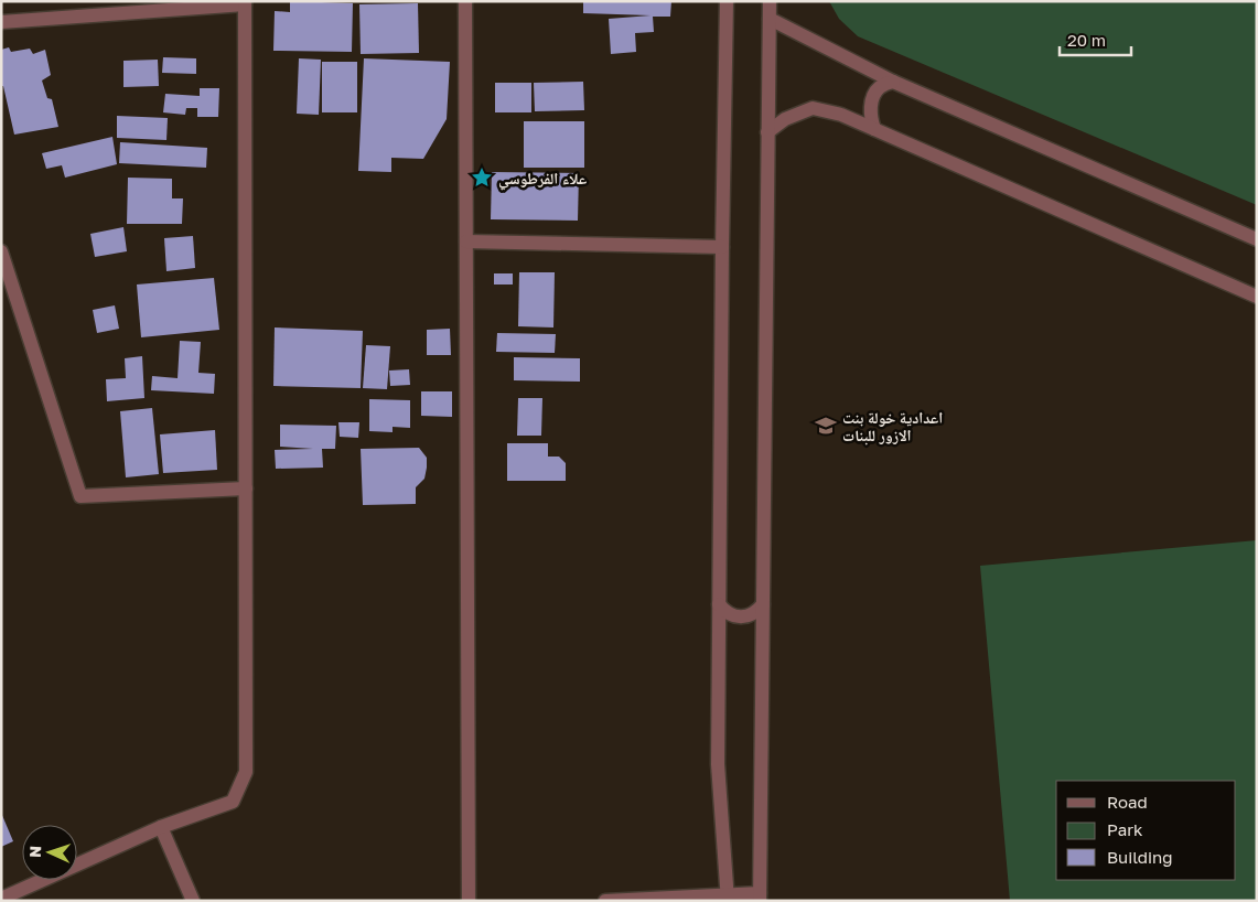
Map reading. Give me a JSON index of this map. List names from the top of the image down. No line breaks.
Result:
{"places":{"place":["علاء الفرطوسي"],"school or university":["اعدادية خولة بنت الازور للبنات"]},"legend":["Road","Park","Building"],"scale_bar":"20 m","north":"left"}
